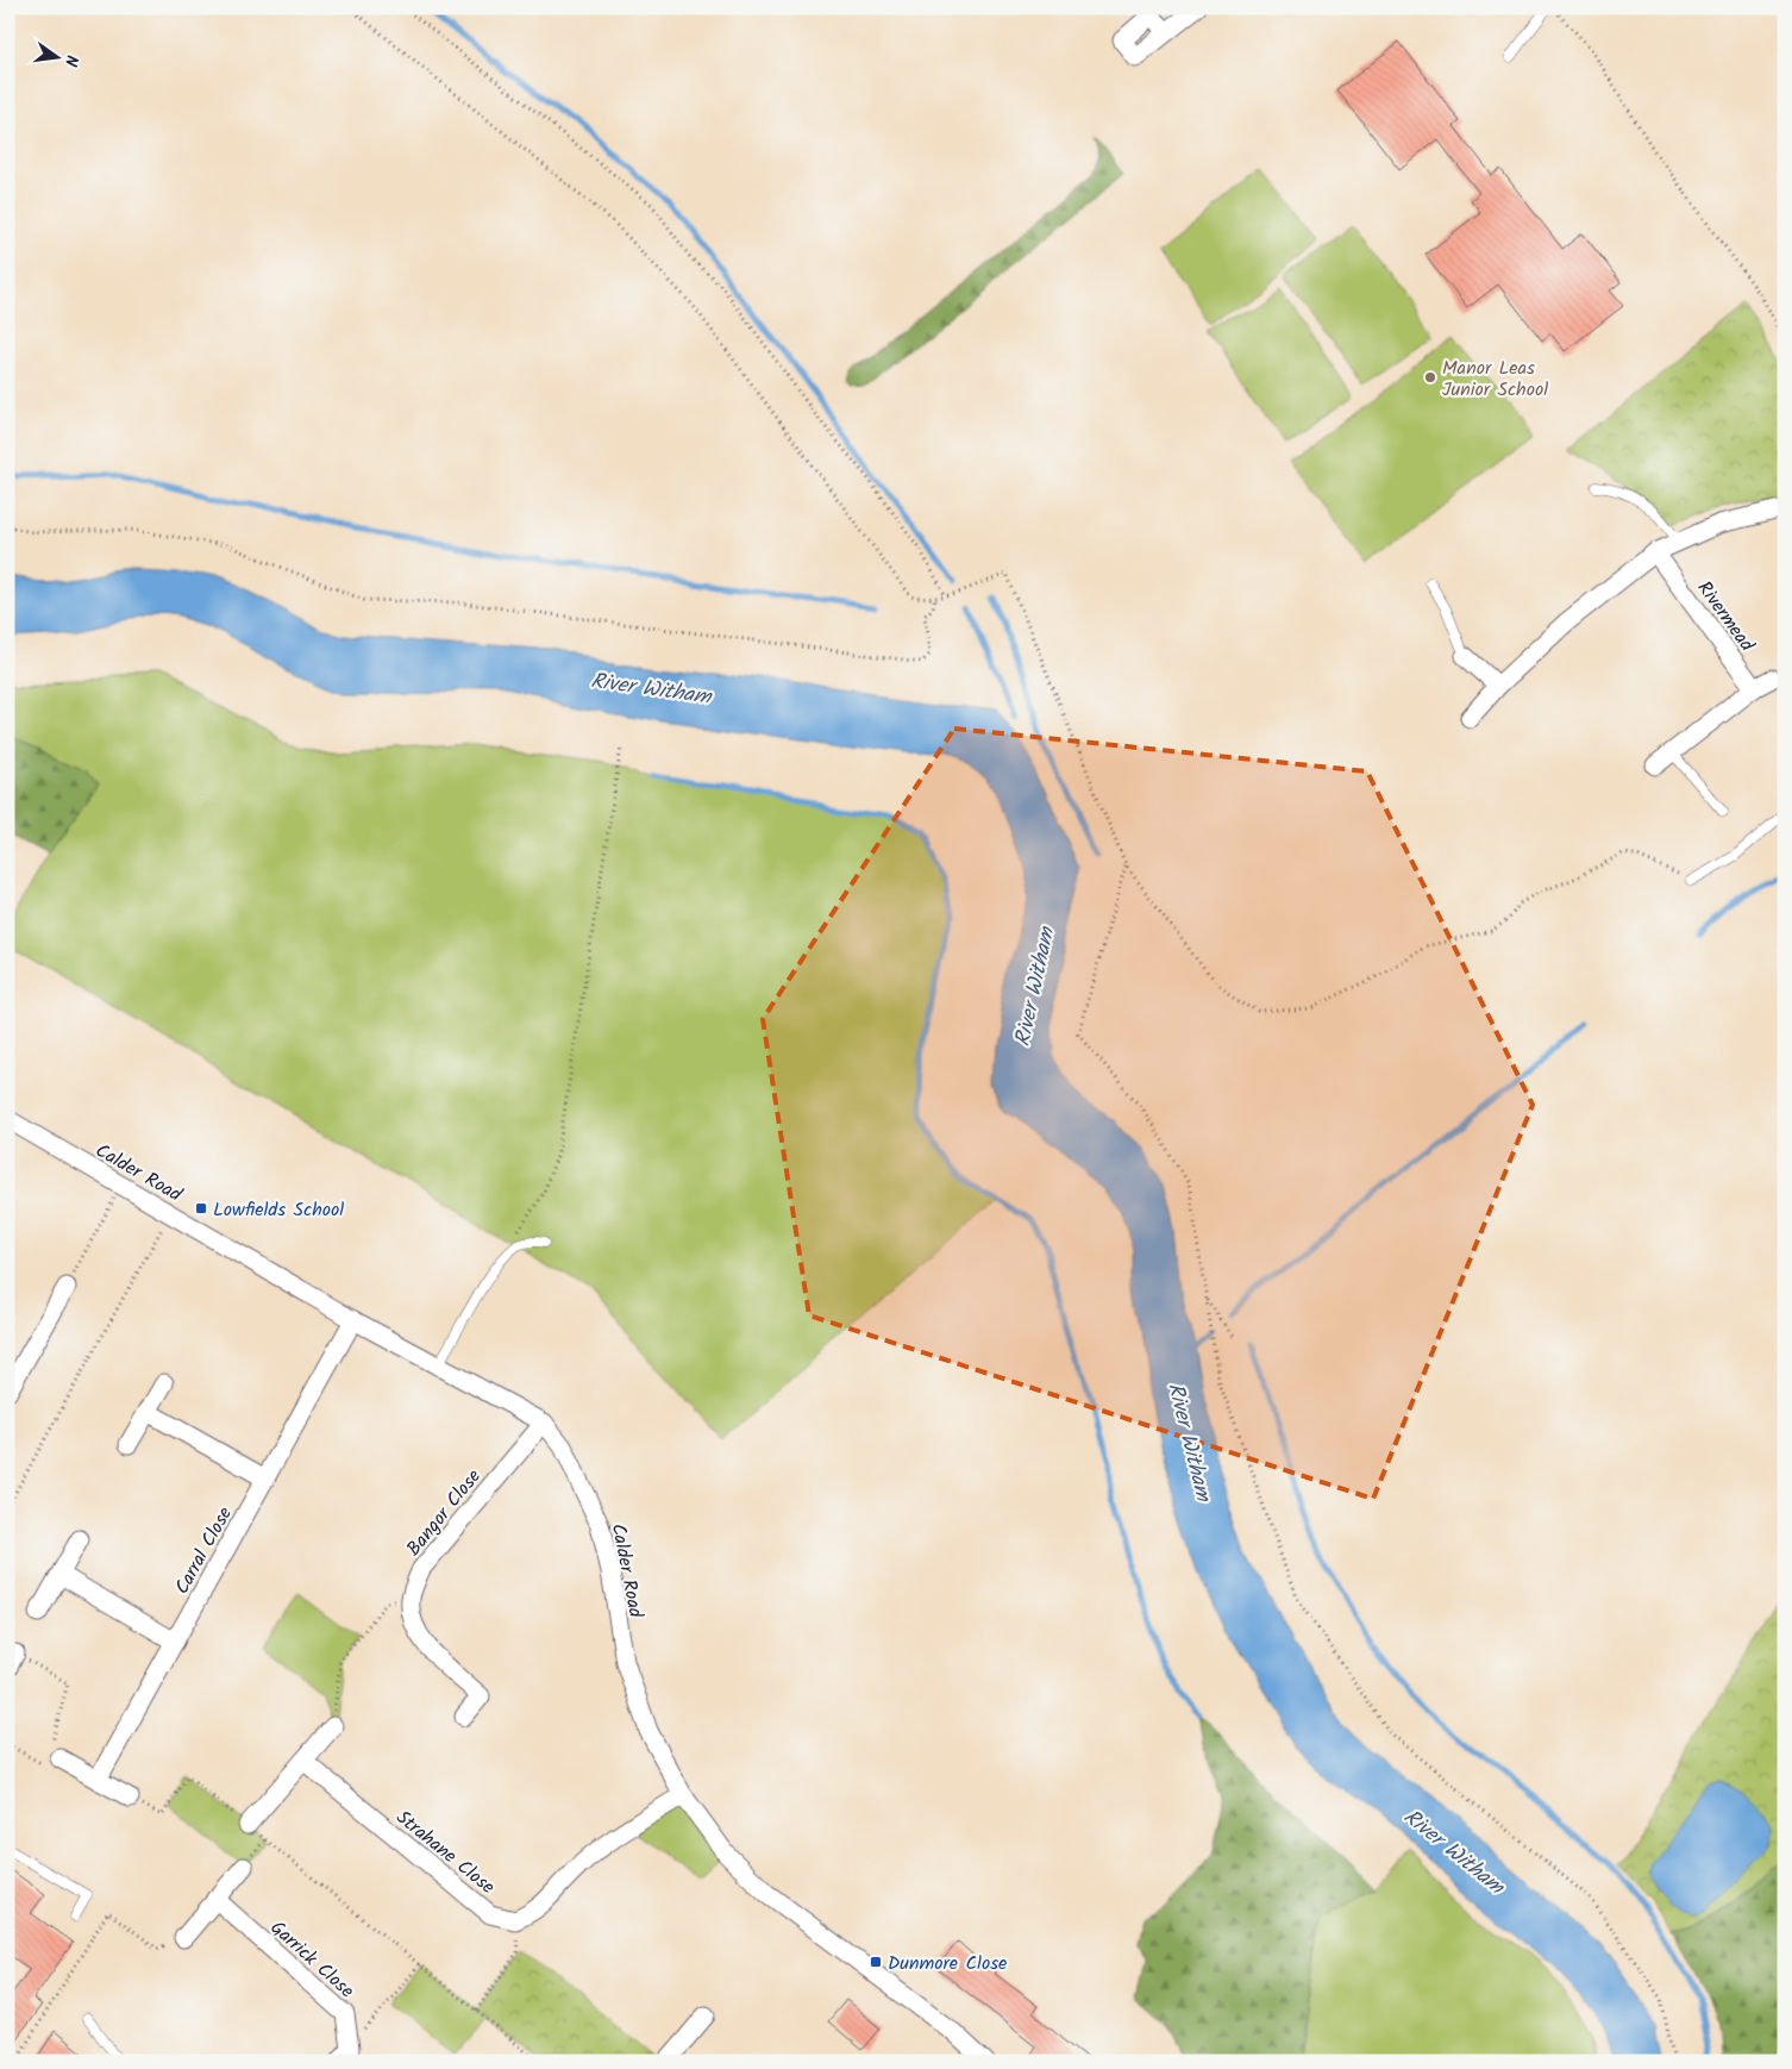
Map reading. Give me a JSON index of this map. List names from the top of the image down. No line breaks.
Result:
{"streets":{"street":["Rivermead","Calder Road","Bangor Close","Carral Close","Strahane Close","Garrick Close"]},"crossings":[["Calder Road","Bangor Close"],["Calder Road","Carral Close"]],"water":["River Witham"],"places":{"other":["Manor Leas Junior School"],"transit":["Lowfields School","Dunmore Close"]},"north":"right"}
